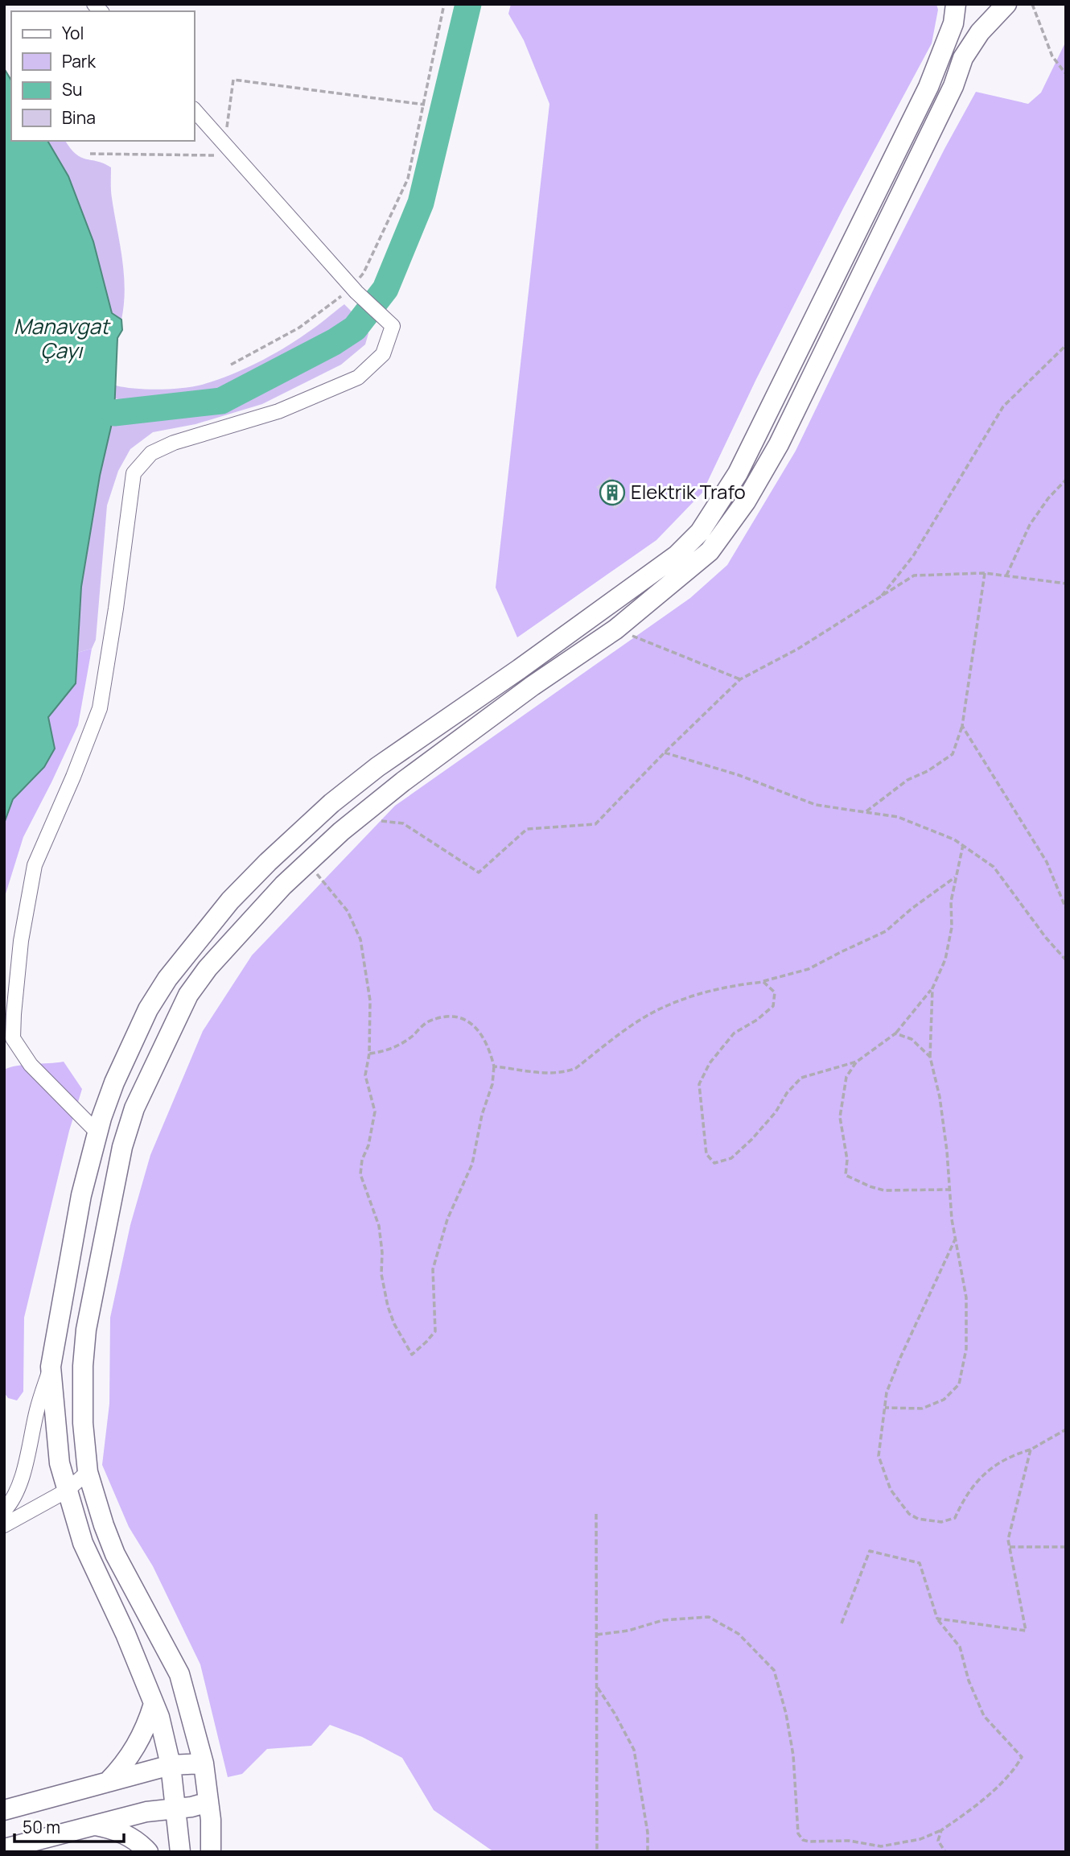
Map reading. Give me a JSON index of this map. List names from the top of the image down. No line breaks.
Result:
{"water":["Manavgat Çayı"],"places":{"building":["Elektrik Trafo"]},"legend":["Yol","Park","Su","Bina"],"scale_bar":"50 m"}
